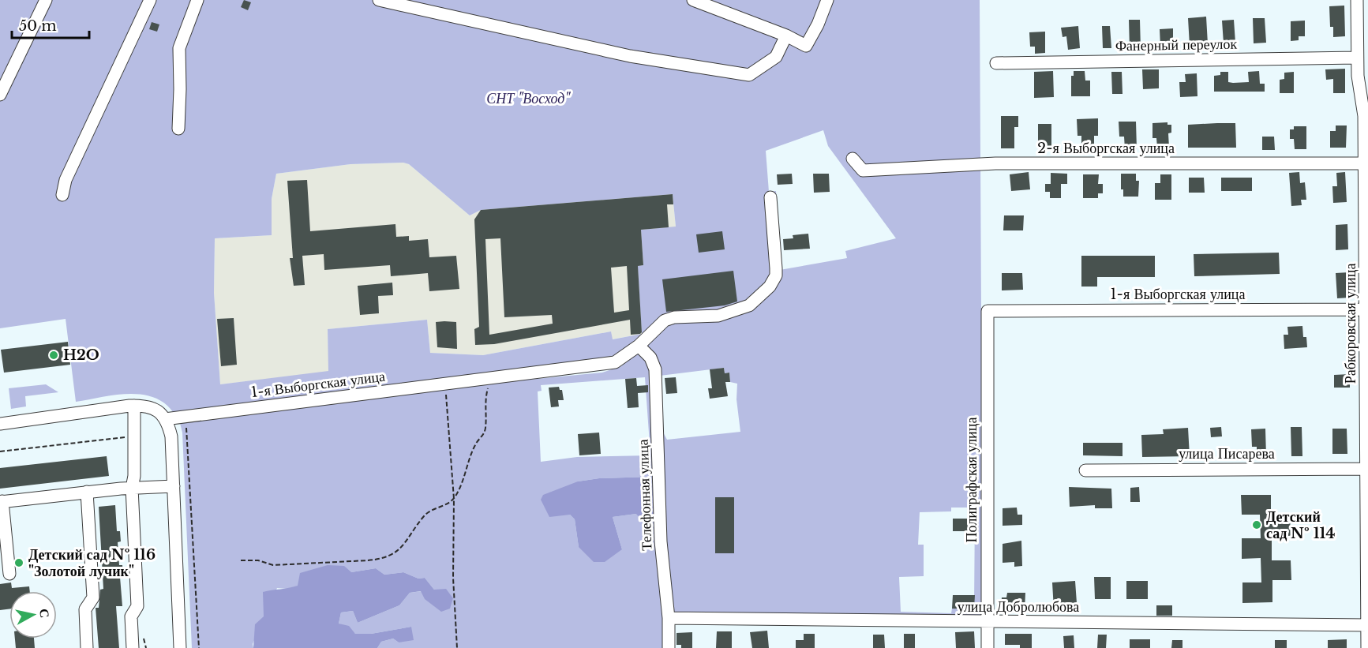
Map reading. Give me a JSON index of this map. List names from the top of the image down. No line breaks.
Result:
{"streets":{"street":["Фанерный переулок","2-я Выборгская улица","1-я Выборгская улица","Рабкоровская улица","улица Писарева","Полиграфская улица","Телефонная улица","улица Добролюбова"]},"crossings":[["Фанерный переулок","Рабкоровская улица"],["2-я Выборгская улица","Рабкоровская улица"],["1-я Выборгская улица","Рабкоровская улица"],["1-я Выборгская улица","Полиграфская улица"],["1-я Выборгская улица","Телефонная улица"],["Рабкоровская улица","улица Писарева"],["Рабкоровская улица","улица Добролюбова"],["Полиграфская улица","улица Добролюбова"],["Телефонная улица","улица Добролюбова"]],"parks":["СНТ \"Восход\""],"places":["H2O","Детский сад № 114","Детский сад № 116 \"Золотой лучик\""],"scale_bar":"50 m","north":"right"}
